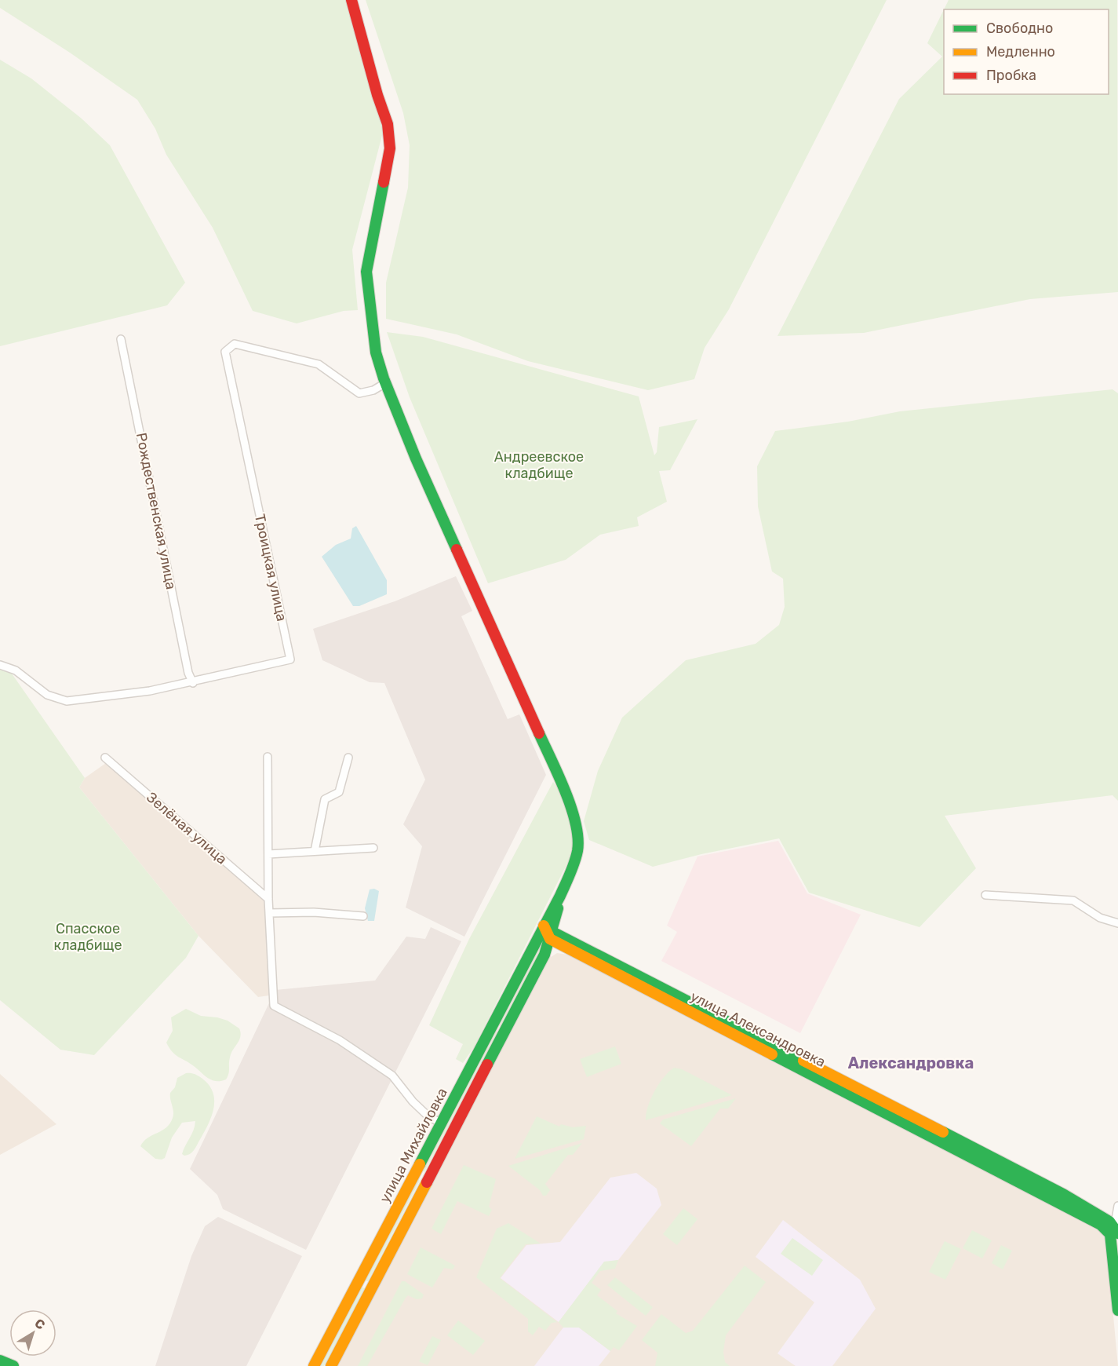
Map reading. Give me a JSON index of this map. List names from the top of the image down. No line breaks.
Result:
{"streets":{"main road":["улица Александровка","улица Михайловка"],"street":["Рождественская улица","Троицкая улица","Зелёная улица"]},"crossings":[["Рождественская улица","Троицкая улица"],["улица Александровка","улица Михайловка"]],"districts":["Александровка"],"parks":["Андреевское кладбище","Спасское кладбище"],"legend":["Свободно","Медленно","Пробка"],"north":"top right"}
